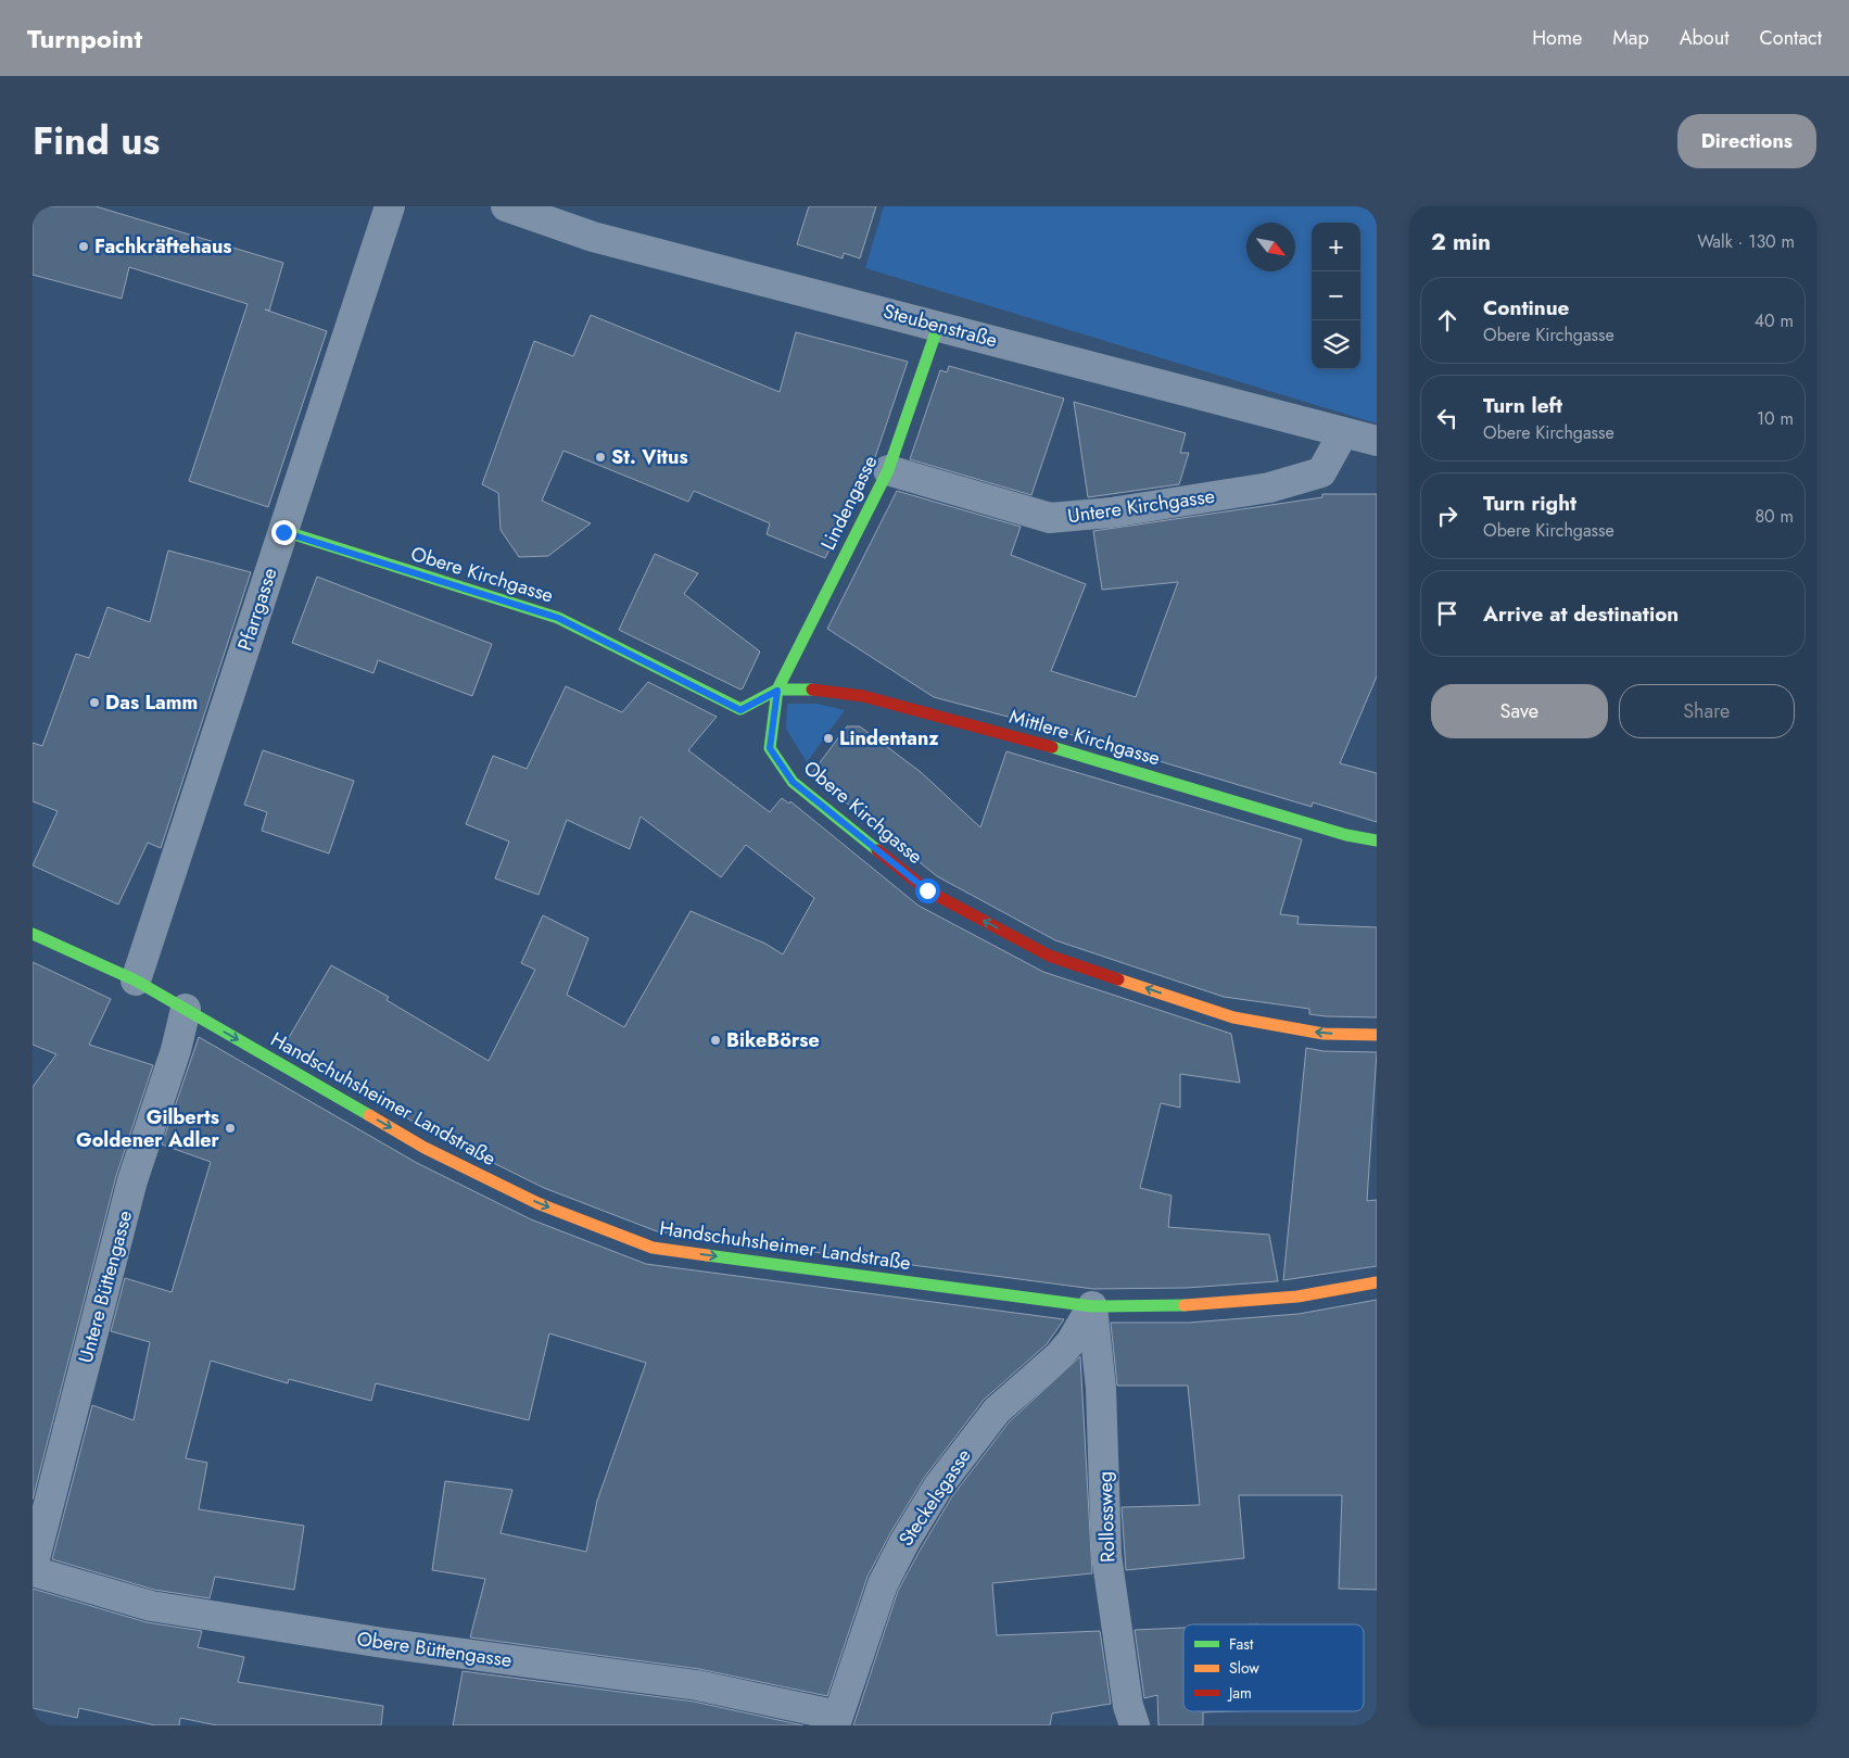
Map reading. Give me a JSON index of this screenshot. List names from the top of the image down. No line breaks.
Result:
{"streets":{"street":["Steubenstraße","Lindengasse","Untere Kirchgasse","Obere Kirchgasse","Pfarrgasse","Mittlere Kirchgasse","Handschuhsheimer Landstraße","Untere Büttengasse","Steckelsgasse","Rollossweg","Obere Büttengasse"]},"crossings":[["Steubenstraße","Lindengasse"],["Steubenstraße","Untere Kirchgasse"],["Lindengasse","Untere Kirchgasse"],["Lindengasse","Obere Kirchgasse"],["Lindengasse","Mittlere Kirchgasse"],["Obere Kirchgasse","Pfarrgasse"],["Obere Kirchgasse","Mittlere Kirchgasse"],["Pfarrgasse","Handschuhsheimer Landstraße"],["Handschuhsheimer Landstraße","Untere Büttengasse"],["Handschuhsheimer Landstraße","Steckelsgasse"],["Handschuhsheimer Landstraße","Rollossweg"],["Steckelsgasse","Rollossweg"],["Steckelsgasse","Obere Büttengasse"]],"one_way":["Obere Kirchgasse","Handschuhsheimer Landstraße"],"places":["Fachkräftehaus","St. Vitus","Das Lamm","Lindentanz","BikeBörse","Gilberts Goldener Adler"],"legend":["Fast","Slow","Jam"],"north":"bottom right","page":{"header":"Turnpoint","nav":["Home","Map","About","Contact"],"title":"Find us","buttons":["Directions",["Save","Share"]],"heading":["2 min","Walk · 130 m"],"map_buttons":["+","−"],"list":[["Continue","Obere Kirchgasse","40 m"],["Turn left","Obere Kirchgasse","10 m"],["Turn right","Obere Kirchgasse","80 m"],"Arrive at destination"]}}
